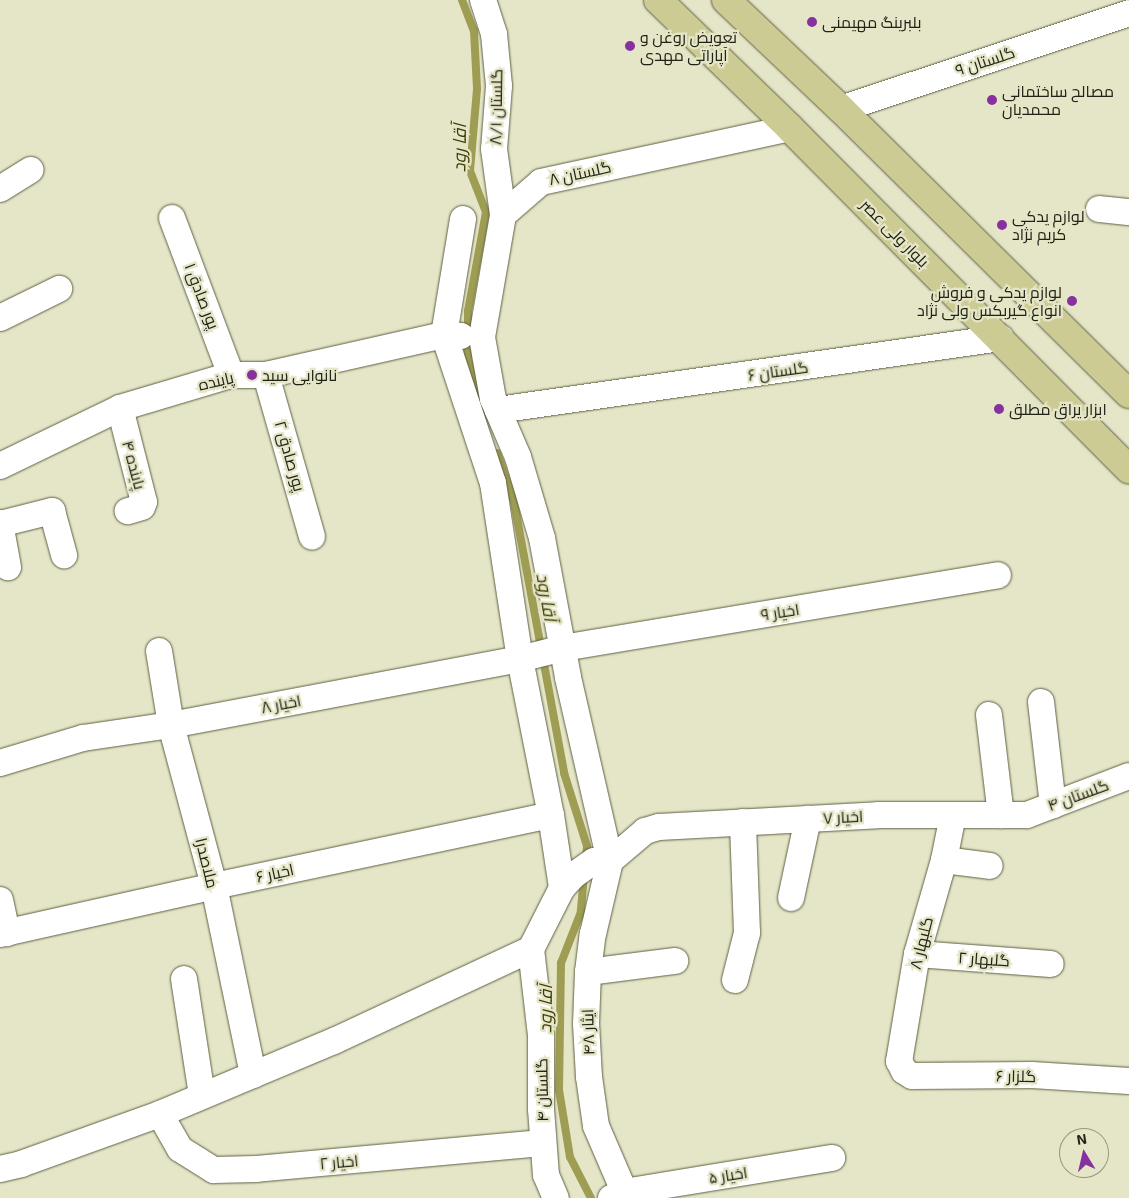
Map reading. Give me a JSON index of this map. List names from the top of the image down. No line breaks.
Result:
{"streets":{"main road":["بلوار ولی عصر"],"street":["گلستان ۹","گلستان ۸/۱","گلستان ۸","پور صادق ۱","گلستان ۶","پاینده","پور صادق ۲","پاینده ۴","اخیار ۹","اخیار ۸","گلستان ۴","اخیار ۷","ملاصدرا","اخیار ۶","گلبهار ۸","گلبهار ۲","ایثار ۴۸","گلزار ۶","اخیار ۲","اخیار ۵"]},"crossings":[["گلستان ۸/۱","گلستان ۸"],["گلستان ۸","بلوار ولی عصر"],["بلوار ولی عصر","گلستان ۶"],["پور صادق ۱","پاینده"],["پاینده","پور صادق ۲"],["پاینده","پاینده ۴"],["اخیار ۹","اخیار ۸"],["اخیار ۸","ملاصدرا"],["گلستان ۴","اخیار ۷"],["گلستان ۴","اخیار ۲"],["اخیار ۷","گلبهار ۸"],["اخیار ۷","ایثار ۴۸"],["ملاصدرا","اخیار ۶"],["گلبهار ۸","گلبهار ۲"],["گلبهار ۸","گلزار ۶"],["ایثار ۴۸","اخیار ۵"]],"water":["آقا رود"],"places":["بلبرینگ مهیمنی","تعویض روغن و آپاراتی مهدی","مصالح ساختمانی محمدیان","لوازم یدکی کریم نژاد","لوازم یدکی و فروش انواع گیربکس ولی نژاد","نانوایی سید","ابزار یراق مطلق"],"north":"top"}
